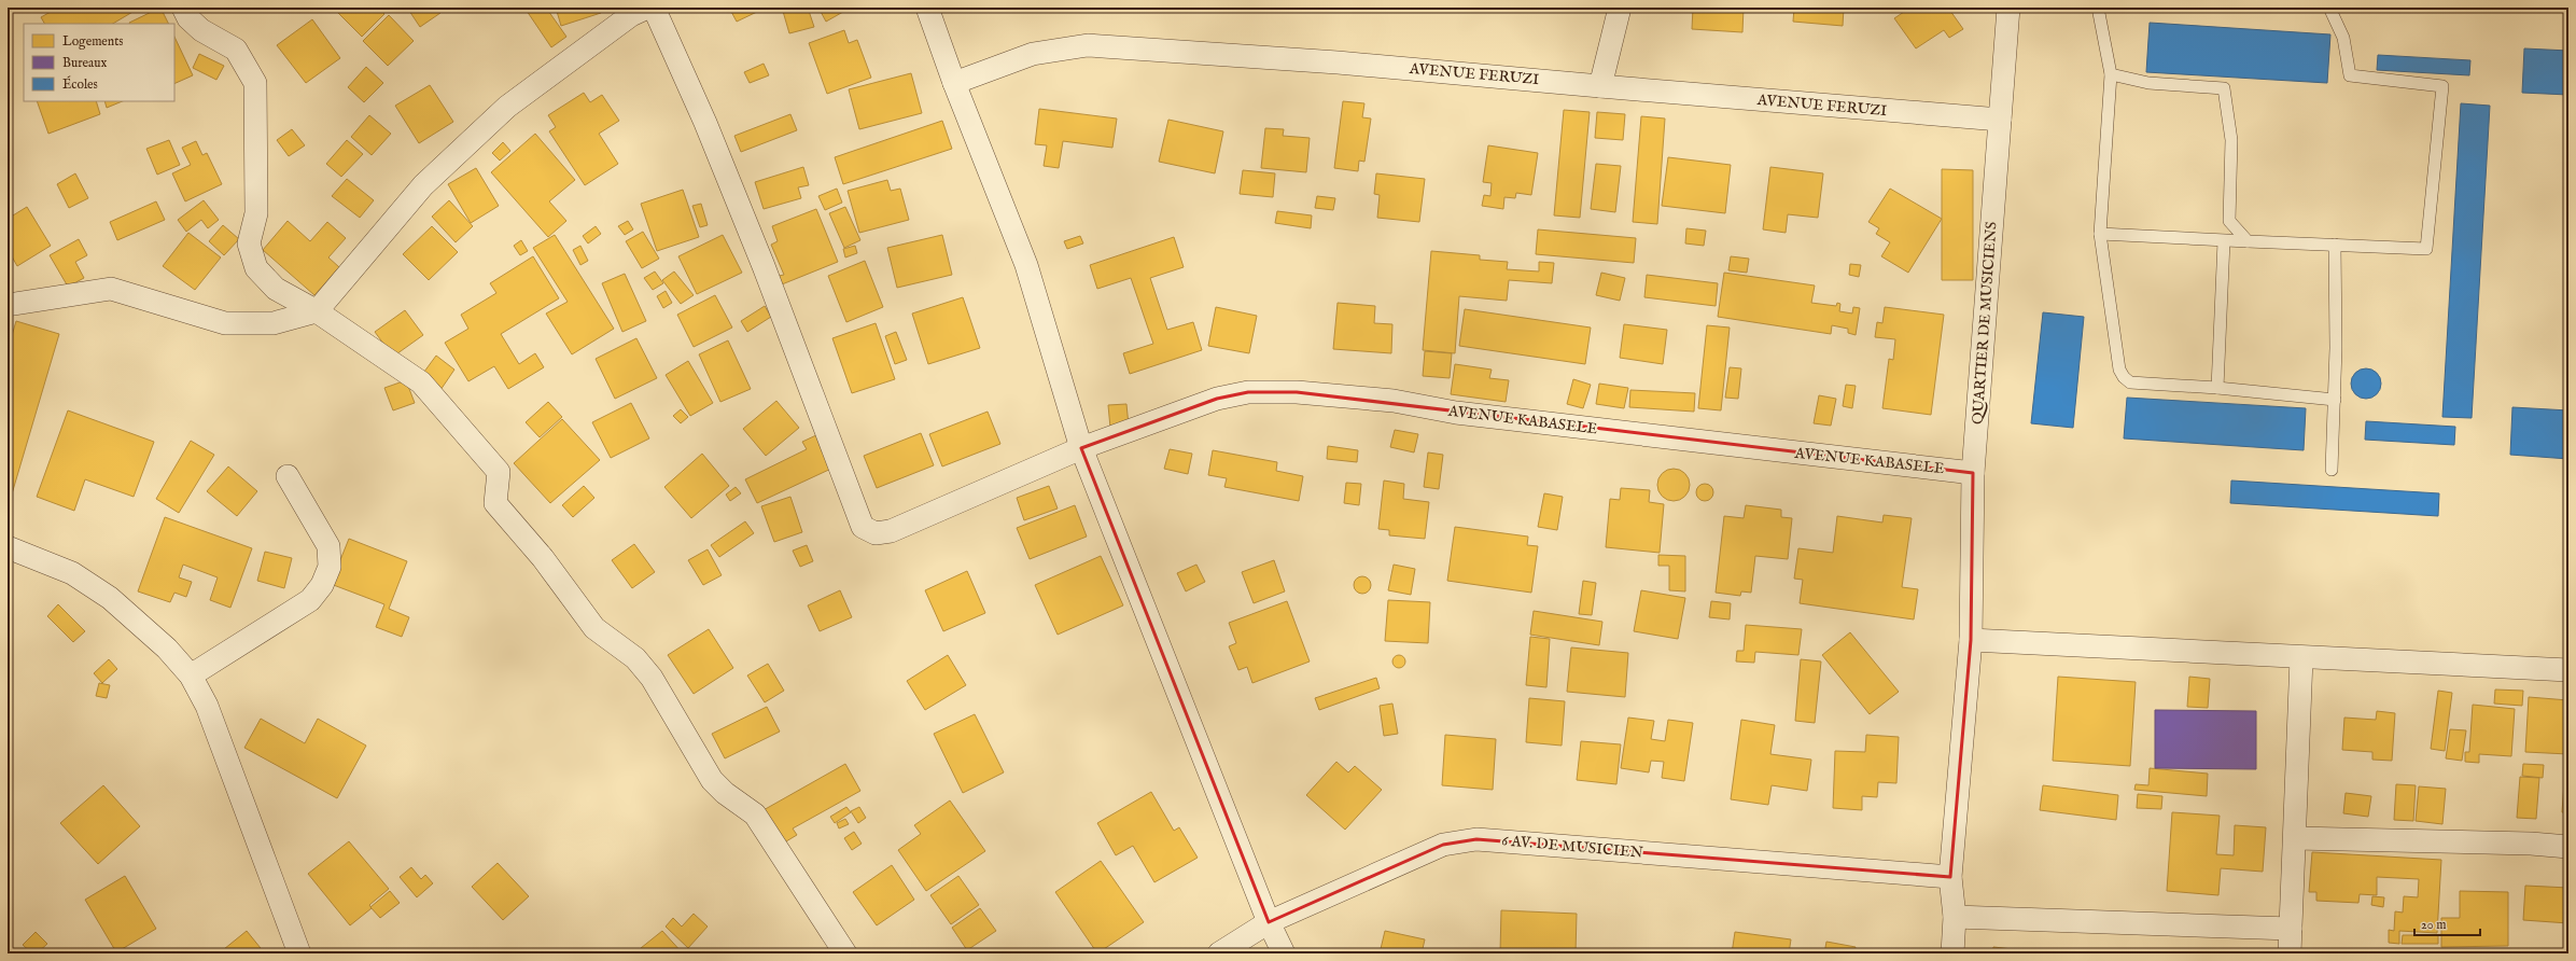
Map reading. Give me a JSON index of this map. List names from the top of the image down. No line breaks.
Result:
{"streets":{"street":["AVENUE FERUZI","QUARTIER DE MUSICIENS","AVENUE KABASELE","6 AV. DE MUSICIEN"]},"crossings":[["AVENUE FERUZI","QUARTIER DE MUSICIENS"],["QUARTIER DE MUSICIENS","AVENUE KABASELE"],["QUARTIER DE MUSICIENS","6 AV. DE MUSICIEN"]],"legend":["Logements","Bureaux","Écoles"],"scale_bar":"20 m"}
